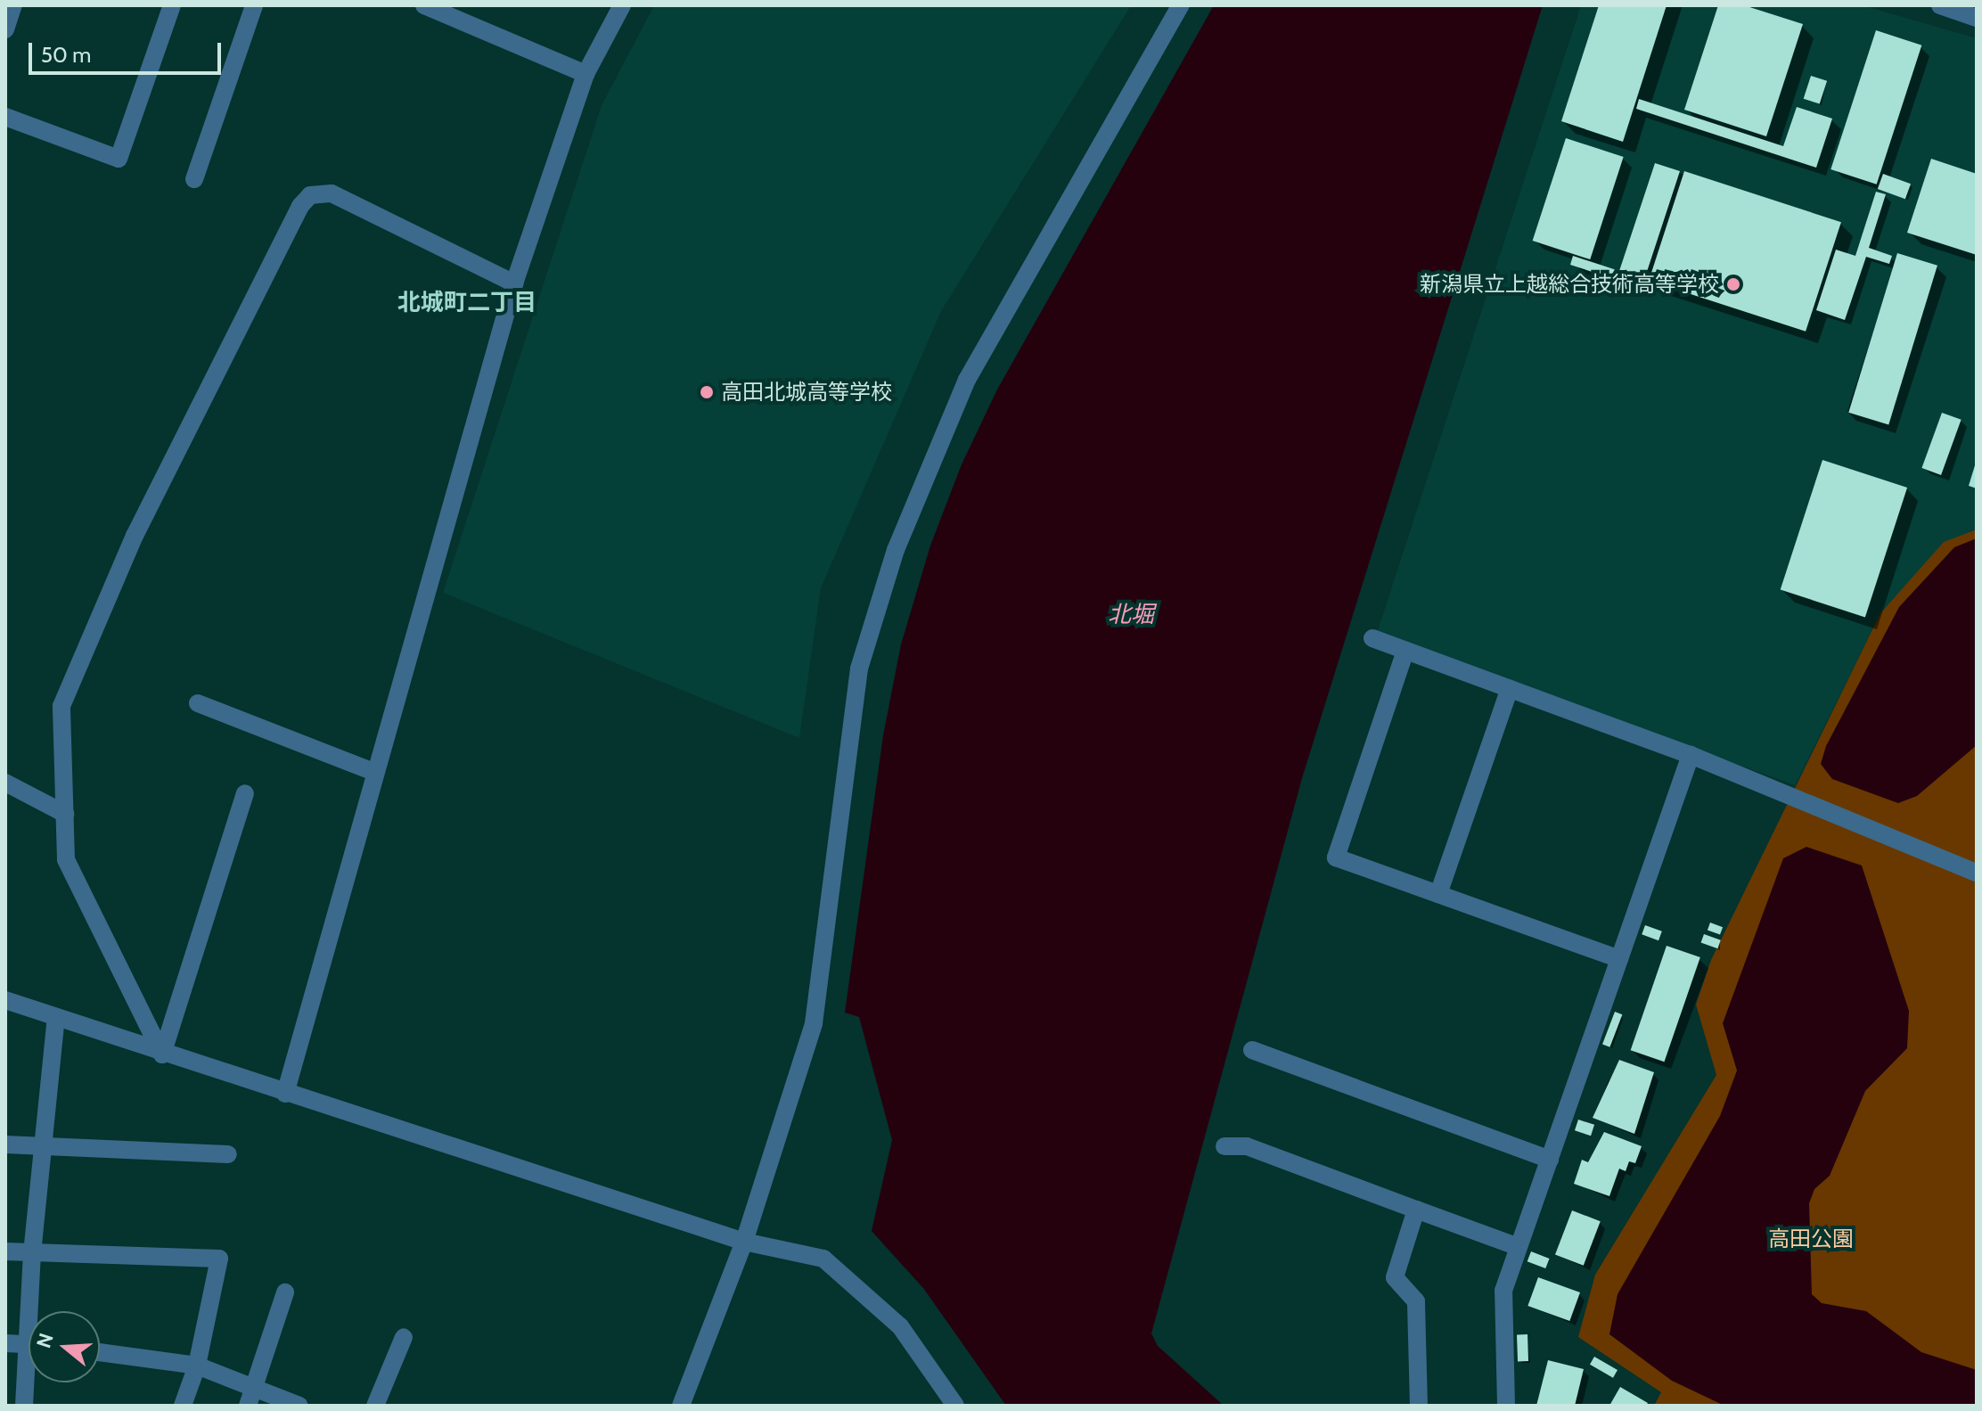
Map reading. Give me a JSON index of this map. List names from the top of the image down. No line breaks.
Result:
{"districts":["北城町二丁目"],"water":["北堀"],"parks":["高田公園"],"places":["新潟県立上越総合技術高等学校","高田北城高等学校"],"scale_bar":"50 m","north":"left"}
